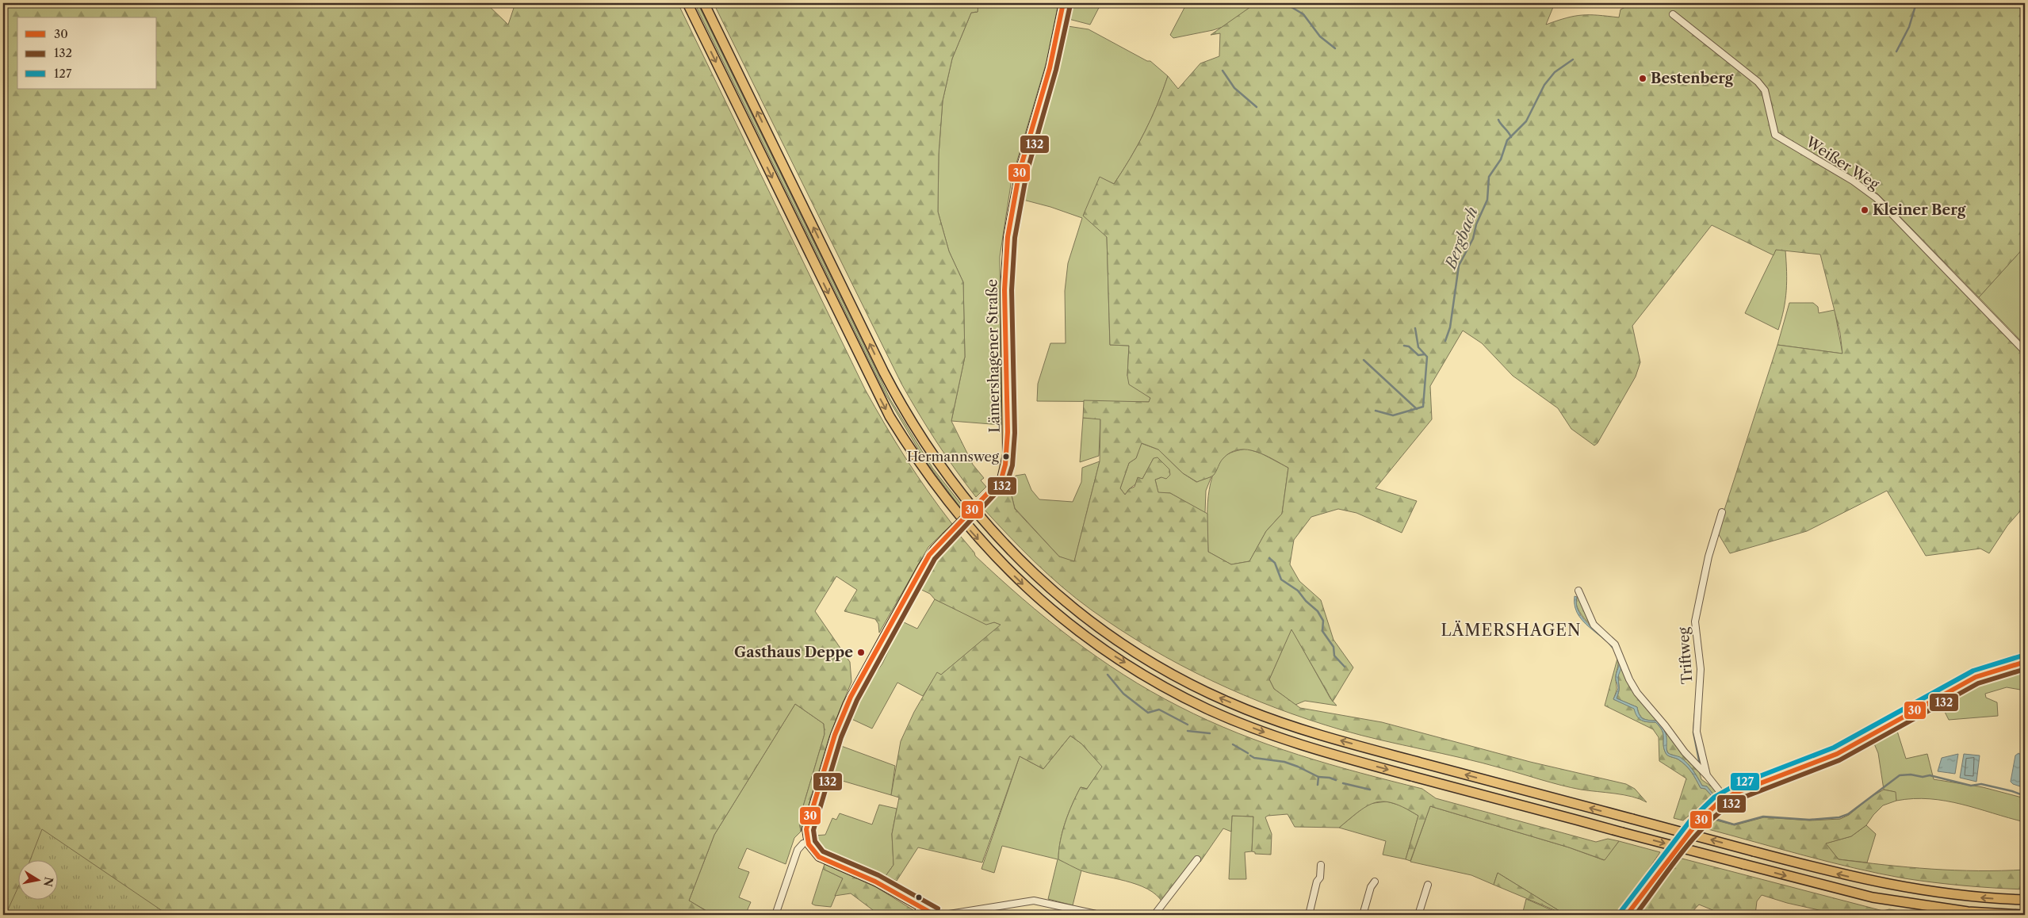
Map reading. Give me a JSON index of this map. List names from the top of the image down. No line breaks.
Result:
{"streets":{"main road":["Lämershagener Straße"],"street":["Weißer Weg","Triftweg"]},"districts":["LÄMERSHAGEN"],"water":["Bergbach"],"places":["Bestenberg","Kleiner Berg","Hermannsweg","Gasthaus Deppe"],"lines":["transit line 30","transit line 132","transit line 127"],"legend":["30","132","127"],"north":"right"}
